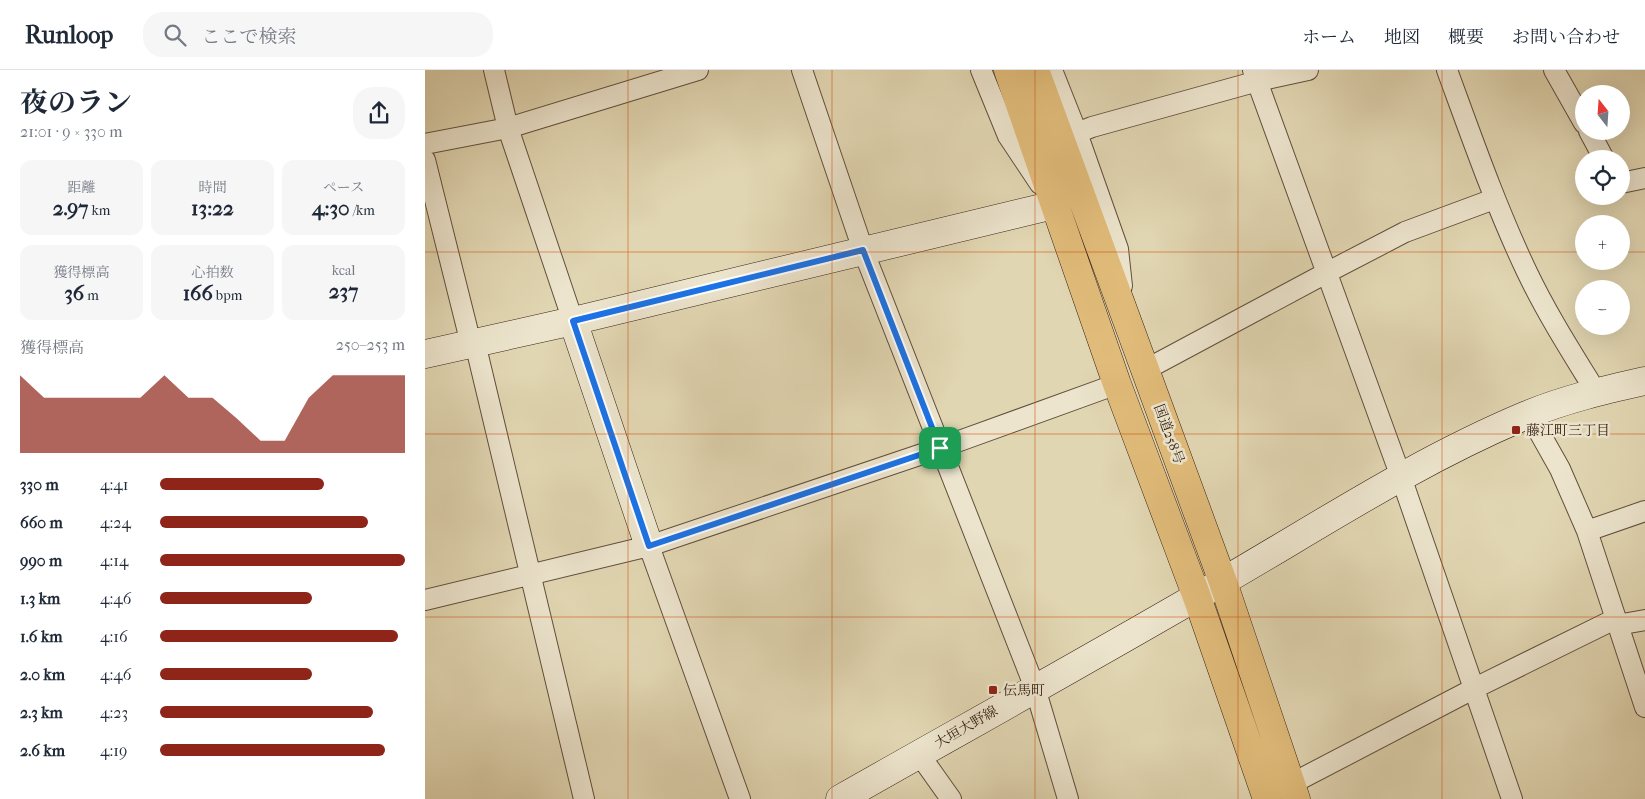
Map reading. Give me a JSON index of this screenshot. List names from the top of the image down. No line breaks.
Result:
{"streets":{"highway":["国道258号"],"street":["大垣大野線"]},"crossings":[["国道258号","大垣大野線"]],"places":{"transit":["藤江町三丁目","伝馬町"]},"north":"top","page":{"header":"Runloop","search":"ここで検索","nav":["ホーム","地図","概要","お問い合わせ"],"heading":["夜のラン","21:01 · 9 × 330 m"],"map_buttons":["+","−"],"stats":[["距離","2.97 km"],["時間","13:22"],["ペース","4:30 /km"],["獲得標高","36 m"],["心拍数","166 bpm"],["kcal","237"]],"chart":["獲得標高","250–253 m"],"list":[{"name":"330 m","note":"4:41"},{"name":"660 m","note":"4:24"},{"name":"990 m","note":"4:14"},{"name":"1.3 km","note":"4:46"},{"name":"1.6 km","note":"4:16"},{"name":"2.0 km","note":"4:46"},{"name":"2.3 km","note":"4:23"},{"name":"2.6 km","note":"4:19"}]}}
